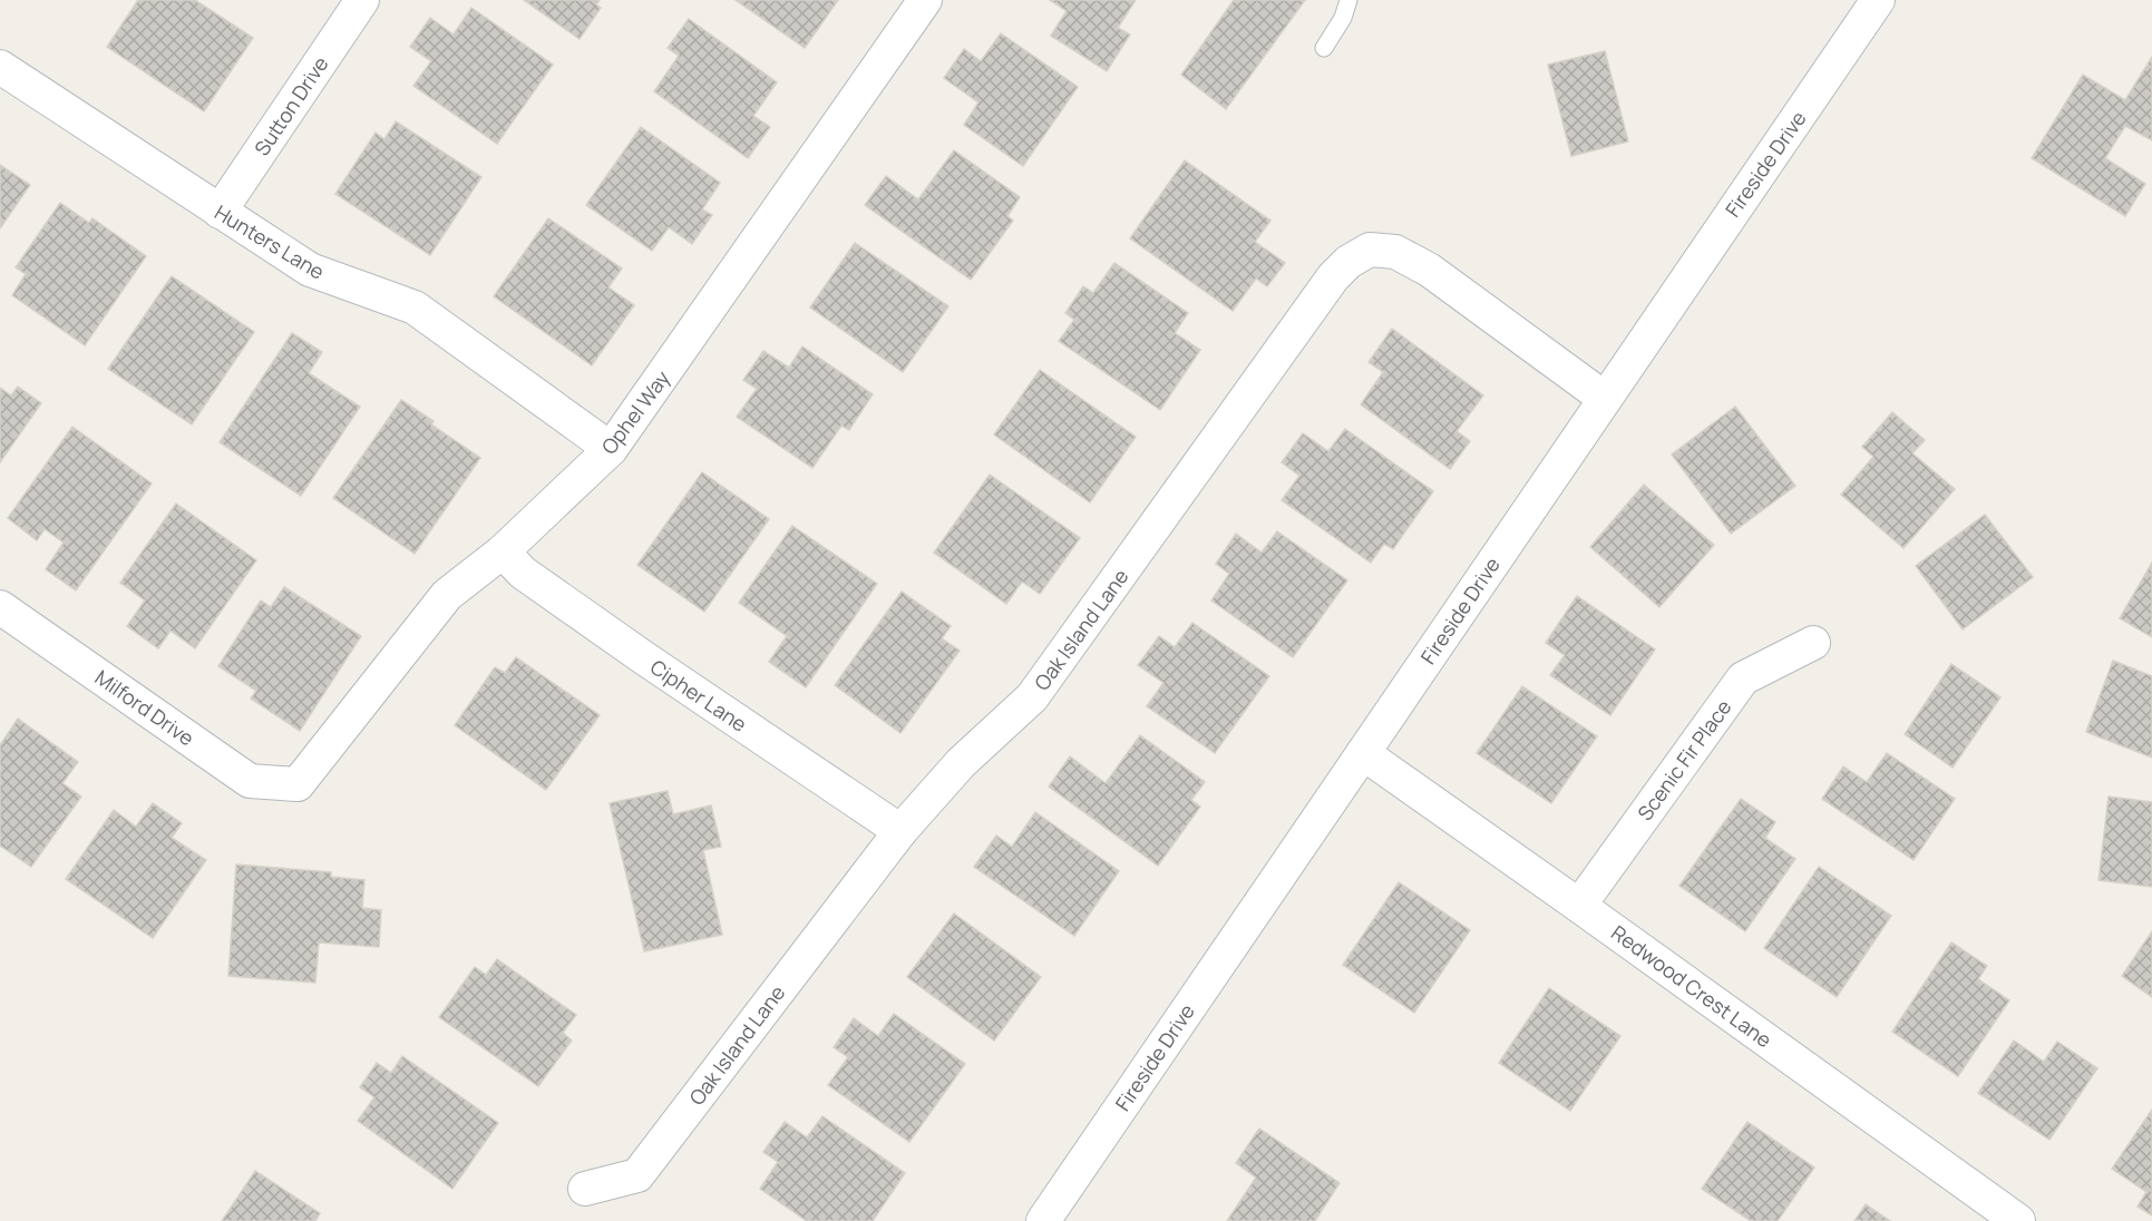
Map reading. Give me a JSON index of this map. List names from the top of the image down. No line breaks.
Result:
{"streets":{"street":["Sutton Drive","Fireside Drive","Hunters Lane","Ophel Way","Oak Island Lane","Cipher Lane","Milford Drive","Scenic Fir Place","Redwood Crest Lane"]},"crossings":[["Sutton Drive","Hunters Lane"],["Fireside Drive","Oak Island Lane"],["Fireside Drive","Redwood Crest Lane"],["Hunters Lane","Ophel Way"],["Ophel Way","Cipher Lane"],["Ophel Way","Milford Drive"],["Oak Island Lane","Cipher Lane"],["Scenic Fir Place","Redwood Crest Lane"]]}
